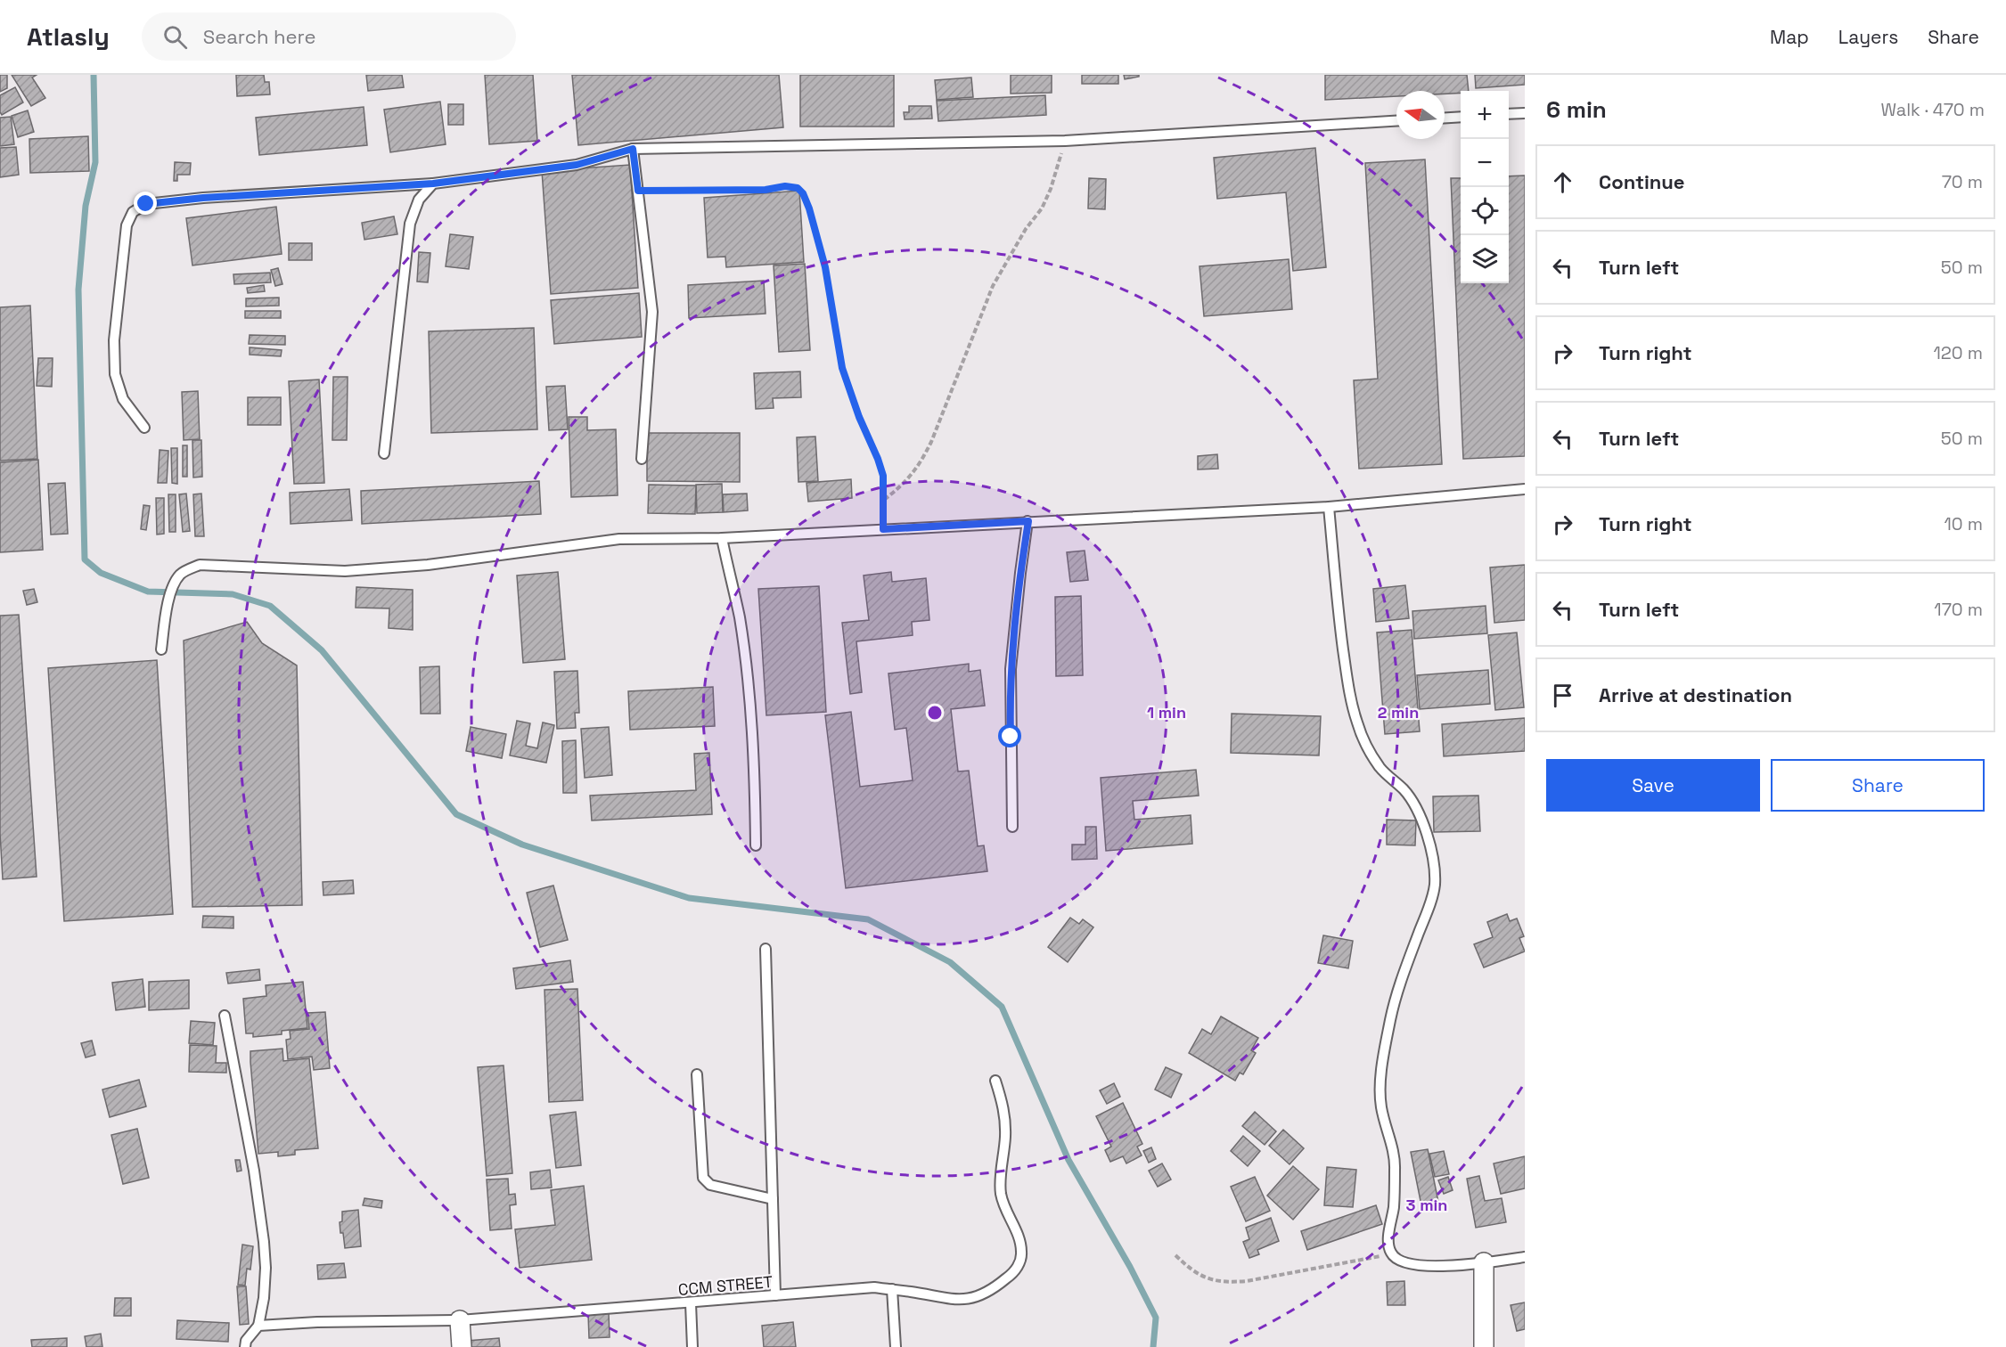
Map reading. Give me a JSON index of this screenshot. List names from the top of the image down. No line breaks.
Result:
{"streets":{"lane":["CCM STREET"]},"north":"left","page":{"header":"Atlasly","search":"Search here","nav":["Map","Layers","Share"],"heading":["6 min","Walk · 470 m"],"map_buttons":["+","−"],"list":[["Continue","70 m"],["Turn left","50 m"],["Turn right","120 m"],["Turn left","50 m"],["Turn right","10 m"],["Turn left","170 m"],"Arrive at destination"],"buttons":["Save","Share"]},"rings":["1 min","2 min","3 min"]}
